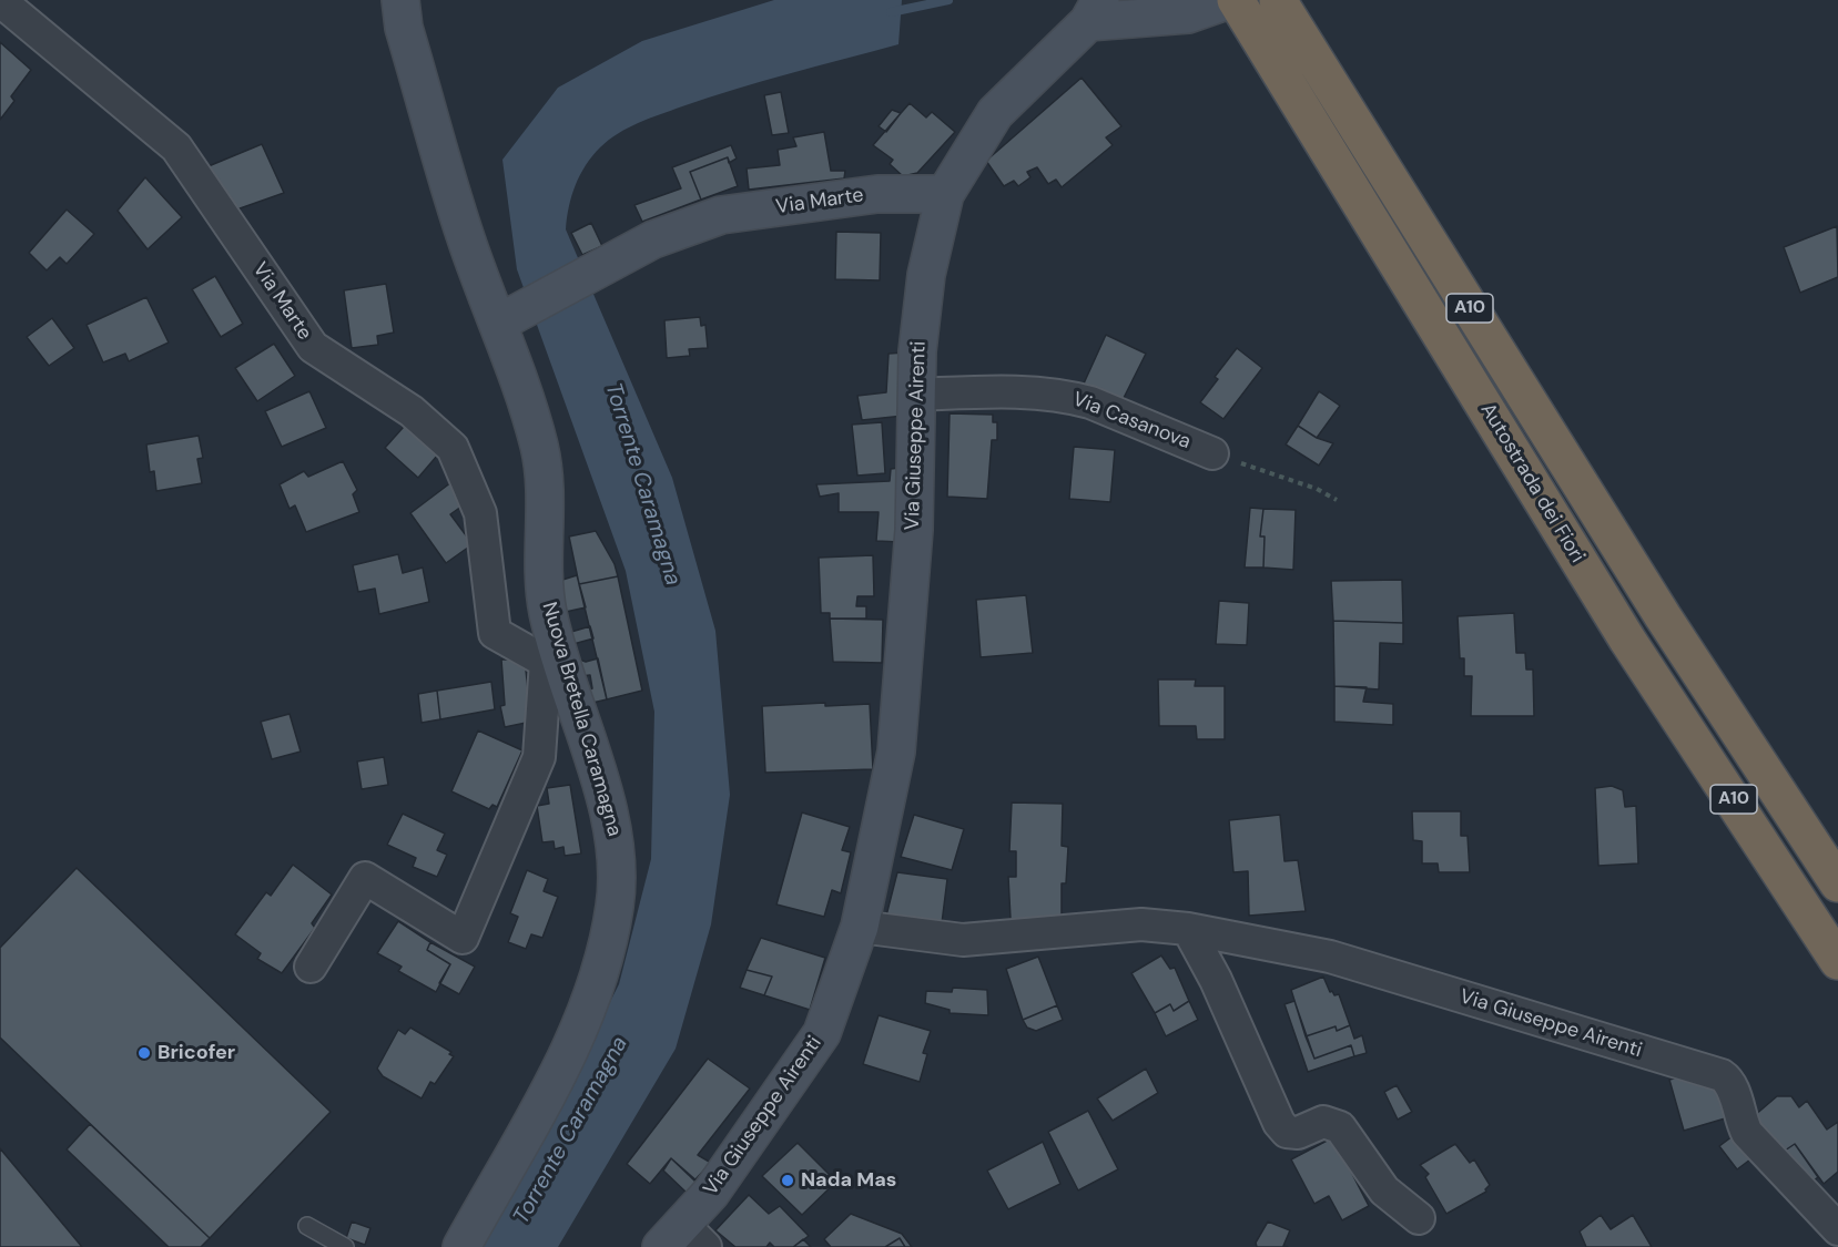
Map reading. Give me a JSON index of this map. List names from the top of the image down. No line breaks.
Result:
{"streets":{"highway":["A10","Autostrada dei Fiori"],"main road":["Via Marte","Via Giuseppe Airenti","Nuova Bretella Caramagna"],"street":["Via Casanova"]},"crossings":[["Via Marte","Via Giuseppe Airenti"],["Via Marte","Nuova Bretella Caramagna"],["Via Casanova","Via Giuseppe Airenti"]],"water":["Torrente Caramagna"],"places":["Bricofer","Nada Mas"]}
